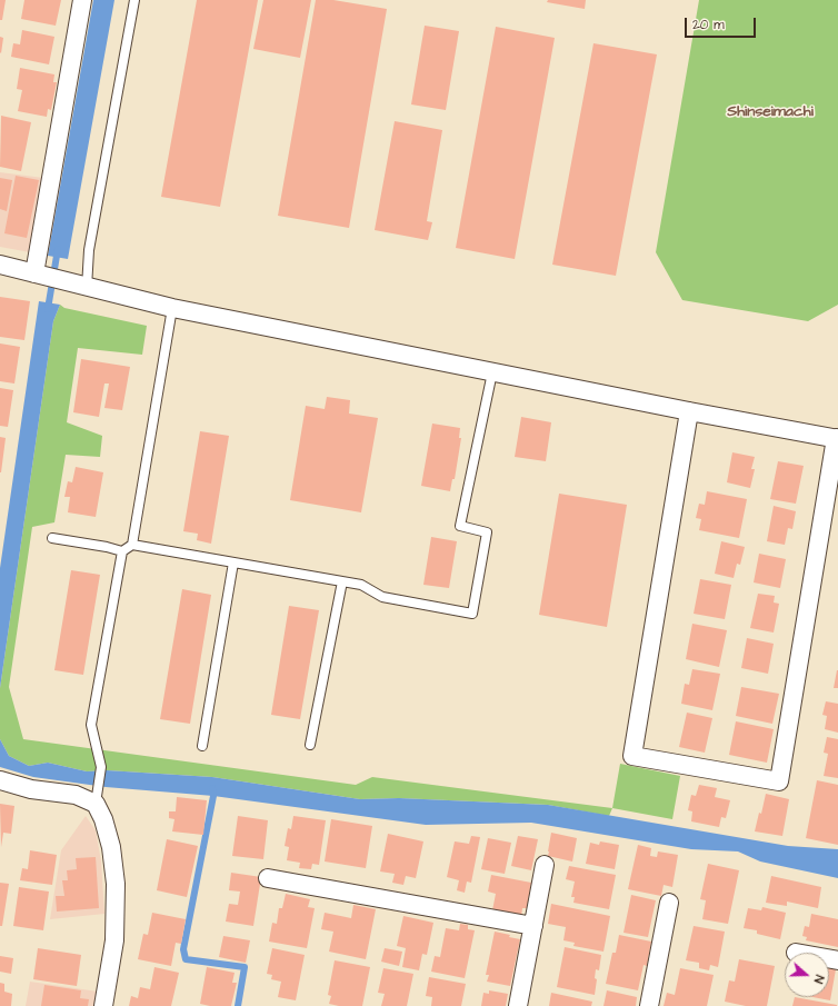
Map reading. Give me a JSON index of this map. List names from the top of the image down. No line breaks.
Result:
{"districts":["Shinseimachi"],"scale_bar":"20 m","north":"right"}
